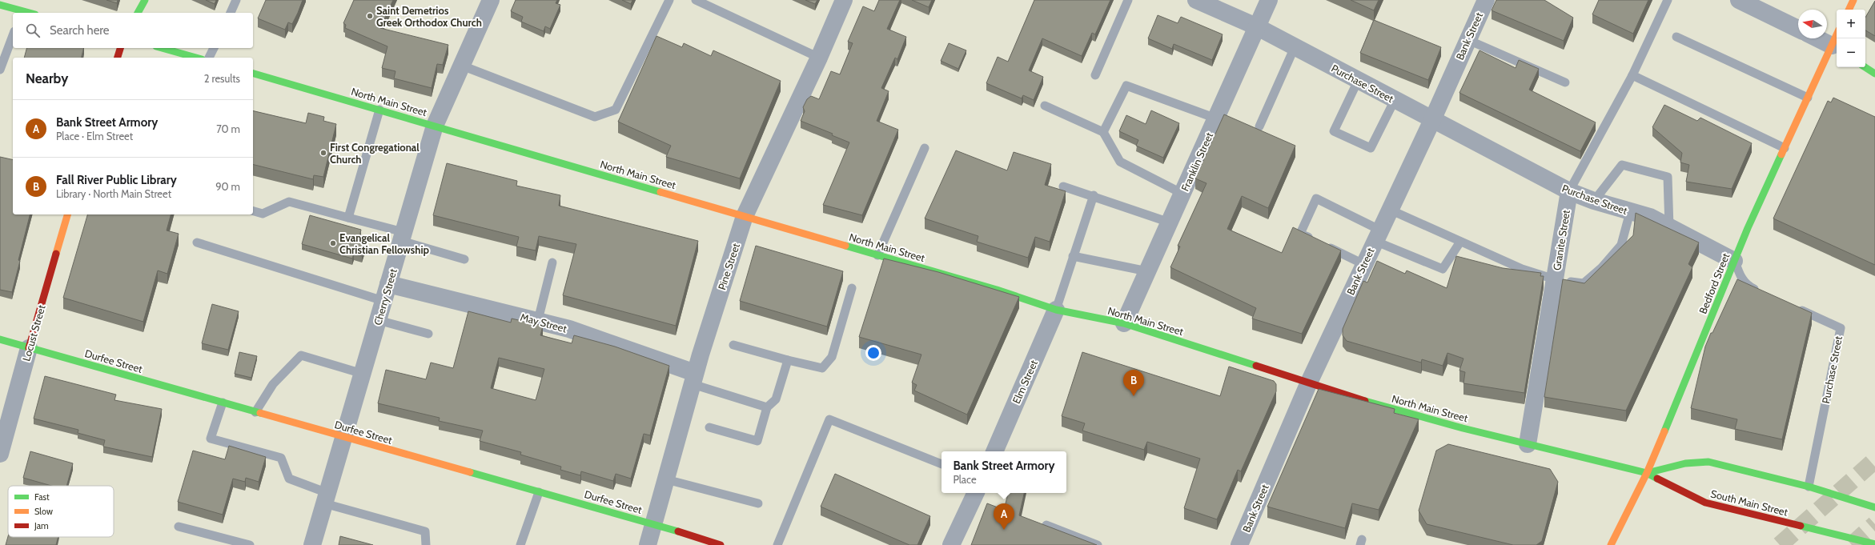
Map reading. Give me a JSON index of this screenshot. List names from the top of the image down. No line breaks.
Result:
{"streets":{"main road":["North Main Street","Bedford Street","Locust Street","Durfee Street","South Main Street"],"street":["Bank Street","Purchase Street","Franklin Street","Granite Street","Pine Street","Cherry Street","May Street","Elm Street"]},"crossings":[["Bank Street","Purchase Street"],["Bank Street","North Main Street"],["Purchase Street","Franklin Street"],["Purchase Street","Granite Street"],["Purchase Street","Bedford Street"],["North Main Street","Franklin Street"],["North Main Street","Granite Street"],["North Main Street","Pine Street"],["North Main Street","Bedford Street"],["North Main Street","Cherry Street"],["North Main Street","Elm Street"],["North Main Street","South Main Street"],["Pine Street","May Street"],["Pine Street","Durfee Street"],["Bedford Street","South Main Street"],["Cherry Street","May Street"],["Cherry Street","Durfee Street"],["Locust Street","Durfee Street"]],"places":["Saint Demetrios Greek Orthodox Church","First Congregational Church","Evangelical Christian Fellowship"],"legend":["Fast","Slow","Jam"],"north":"left","page":{"map_buttons":["+","−"],"search":"Search here","heading":["Nearby","2 results"],"list":[{"mark":"A","name":"Bank Street Armory","note":"Place · Elm Street","value":"70 m"},{"mark":"B","name":"Fall River Public Library","note":"Library · North Main Street","value":"90 m"}],"pins":["B","A"],"popup":["Bank Street Armory","Place"]}}
